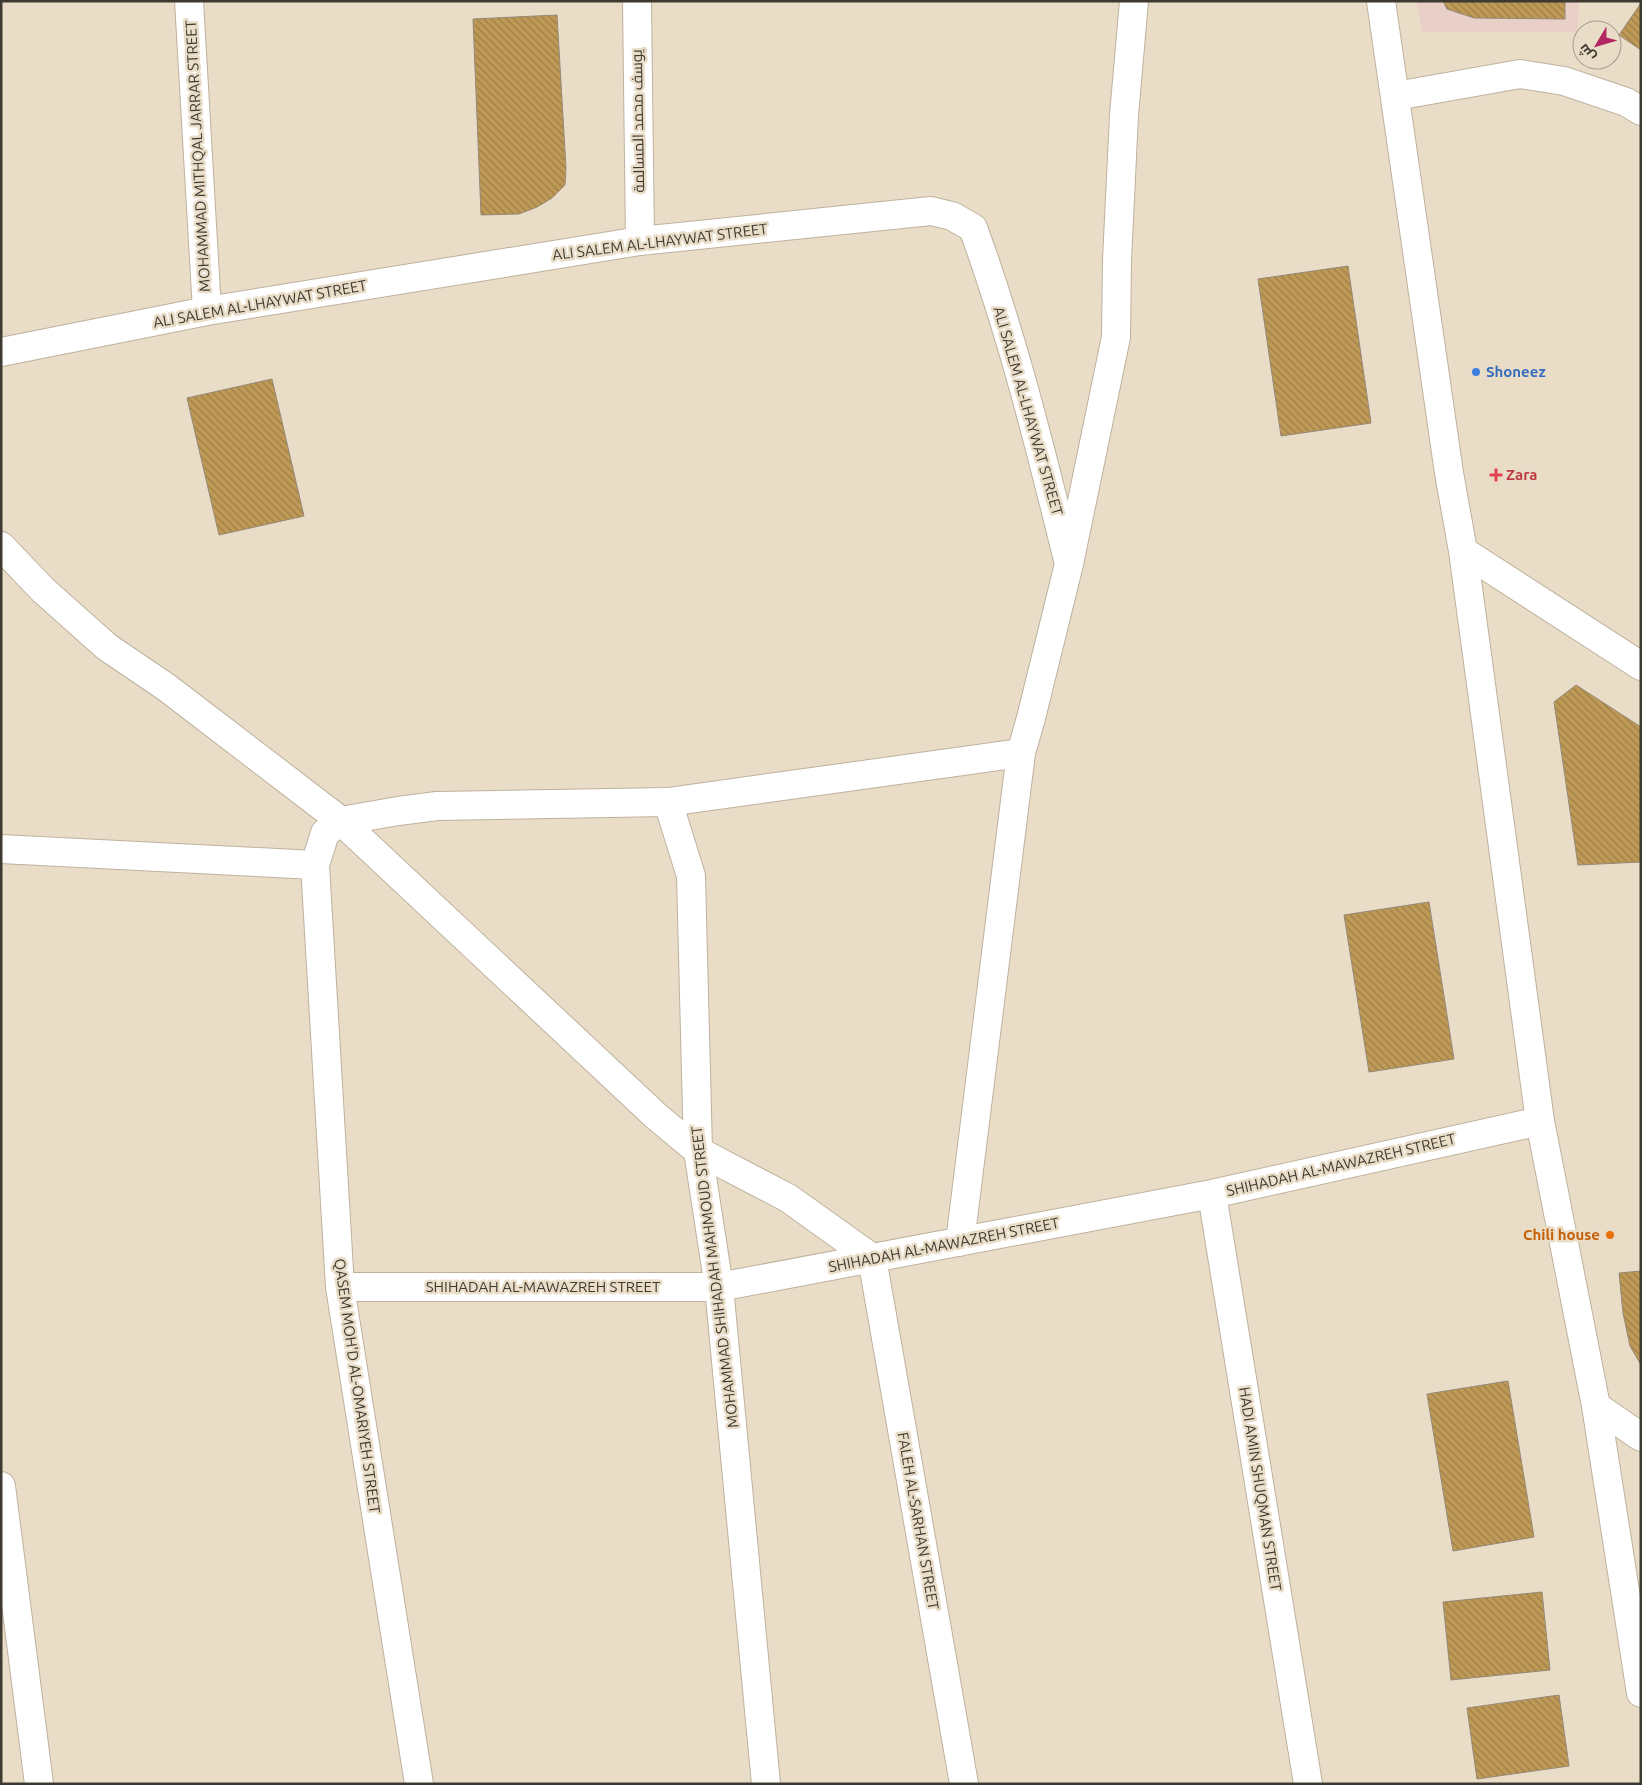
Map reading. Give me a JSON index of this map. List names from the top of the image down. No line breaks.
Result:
{"streets":{"street":["يوسف محمد المسالمة","MOHAMMAD MITHQAL JARRAR STREET","ALI SALEM AL-LHAYWAT STREET","SHIHADAH AL-MAWAZREH STREET","MOHAMMAD SHIHADAH MAHMOUD STREET","QASEM MOH'D AL-OMARIYEH STREET","HADI AMIN SHUQMAN STREET","FALEH AL-SARHAN STREET"]},"crossings":[["يوسف محمد المسالمة","ALI SALEM AL-LHAYWAT STREET"],["MOHAMMAD MITHQAL JARRAR STREET","ALI SALEM AL-LHAYWAT STREET"],["SHIHADAH AL-MAWAZREH STREET","MOHAMMAD SHIHADAH MAHMOUD STREET"],["SHIHADAH AL-MAWAZREH STREET","QASEM MOH'D AL-OMARIYEH STREET"],["SHIHADAH AL-MAWAZREH STREET","HADI AMIN SHUQMAN STREET"],["SHIHADAH AL-MAWAZREH STREET","FALEH AL-SARHAN STREET"]],"places":{"other":["Shoneez","Chili house"],"health":["Zara"]},"north":"bottom left"}
